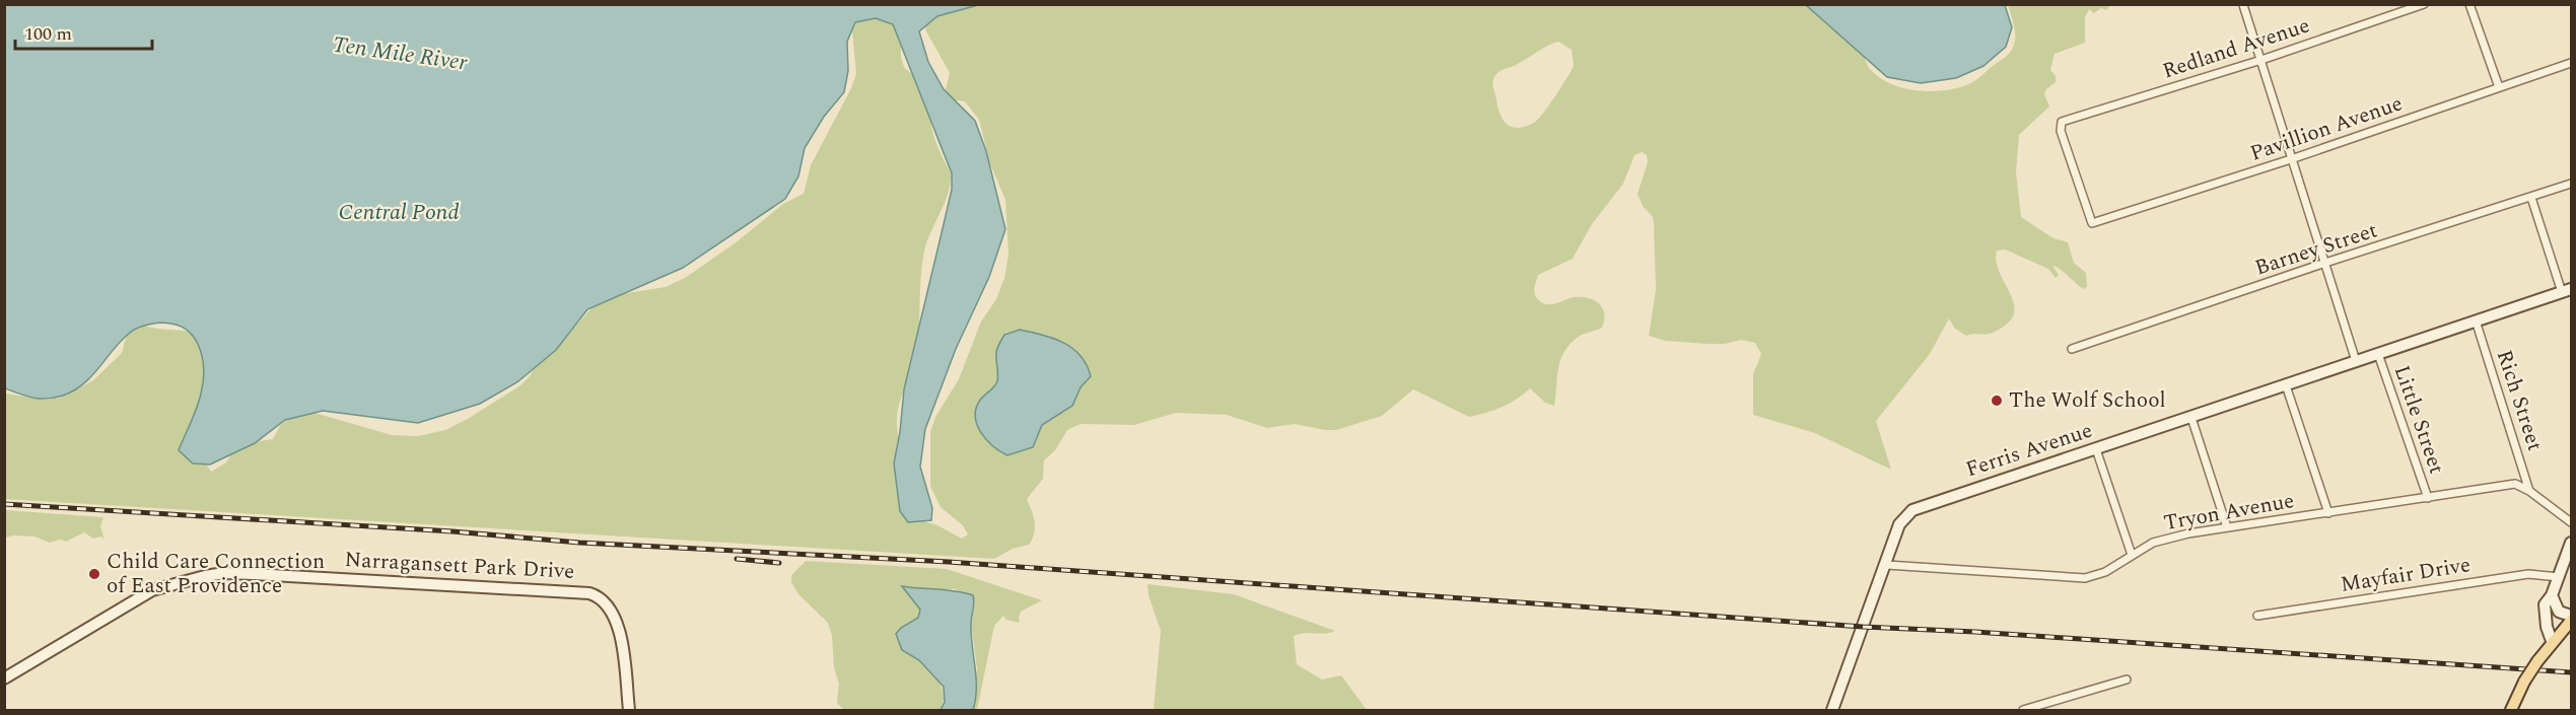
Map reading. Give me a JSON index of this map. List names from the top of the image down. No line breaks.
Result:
{"streets":{"street":["Redland Avenue","Pavillion Avenue","Barney Street","Rich Street","Little Street","Ferris Avenue","Tryon Avenue","Narragansett Park Drive","Mayfair Drive"]},"crossings":[["Redland Avenue","Pavillion Avenue"],["Rich Street","Ferris Avenue"],["Rich Street","Tryon Avenue"],["Little Street","Ferris Avenue"],["Little Street","Tryon Avenue"],["Ferris Avenue","Tryon Avenue"]],"water":["Ten Mile River","Central Pond"],"places":["The Wolf School","Child Care Connection of East Providence"],"scale_bar":"100 m"}
